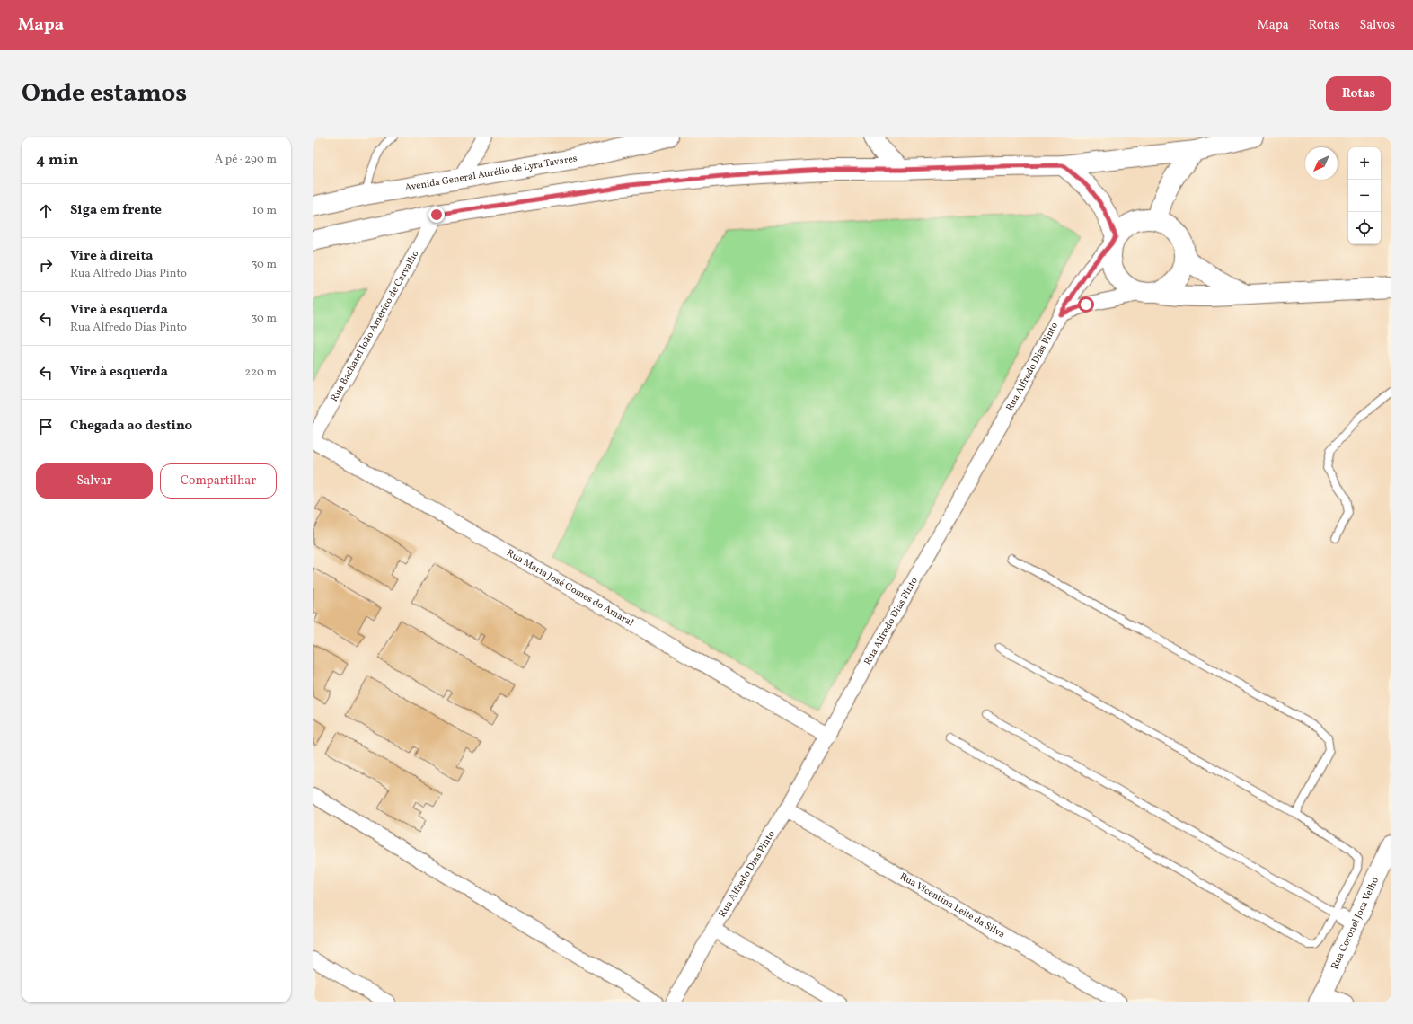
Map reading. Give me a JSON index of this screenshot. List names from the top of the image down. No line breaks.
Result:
{"streets":{"main road":["Avenida General Aurélio de Lyra Tavares","Rua Coronel Joca Velho"],"street":["Rua Bacharel João Américo de Carvalho","Rua Alfredo Dias Pinto","Rua Maria José Gomes do Amaral","Rua Vicentina Leite da Silva"]},"crossings":[["Rua Alfredo Dias Pinto","Rua Maria José Gomes do Amaral"],["Rua Alfredo Dias Pinto","Rua Vicentina Leite da Silva"]],"north":"bottom left","page":{"header":"Mapa","nav":["Mapa","Rotas","Salvos"],"title":"Onde estamos","buttons":["Rotas",["Salvar","Compartilhar"]],"heading":["4 min","A pé · 290 m"],"map_buttons":["+","−"],"list":[["Siga em frente","10 m"],["Vire à direita","Rua Alfredo Dias Pinto","30 m"],["Vire à esquerda","Rua Alfredo Dias Pinto","30 m"],["Vire à esquerda","220 m"],"Chegada ao destino"]}}
